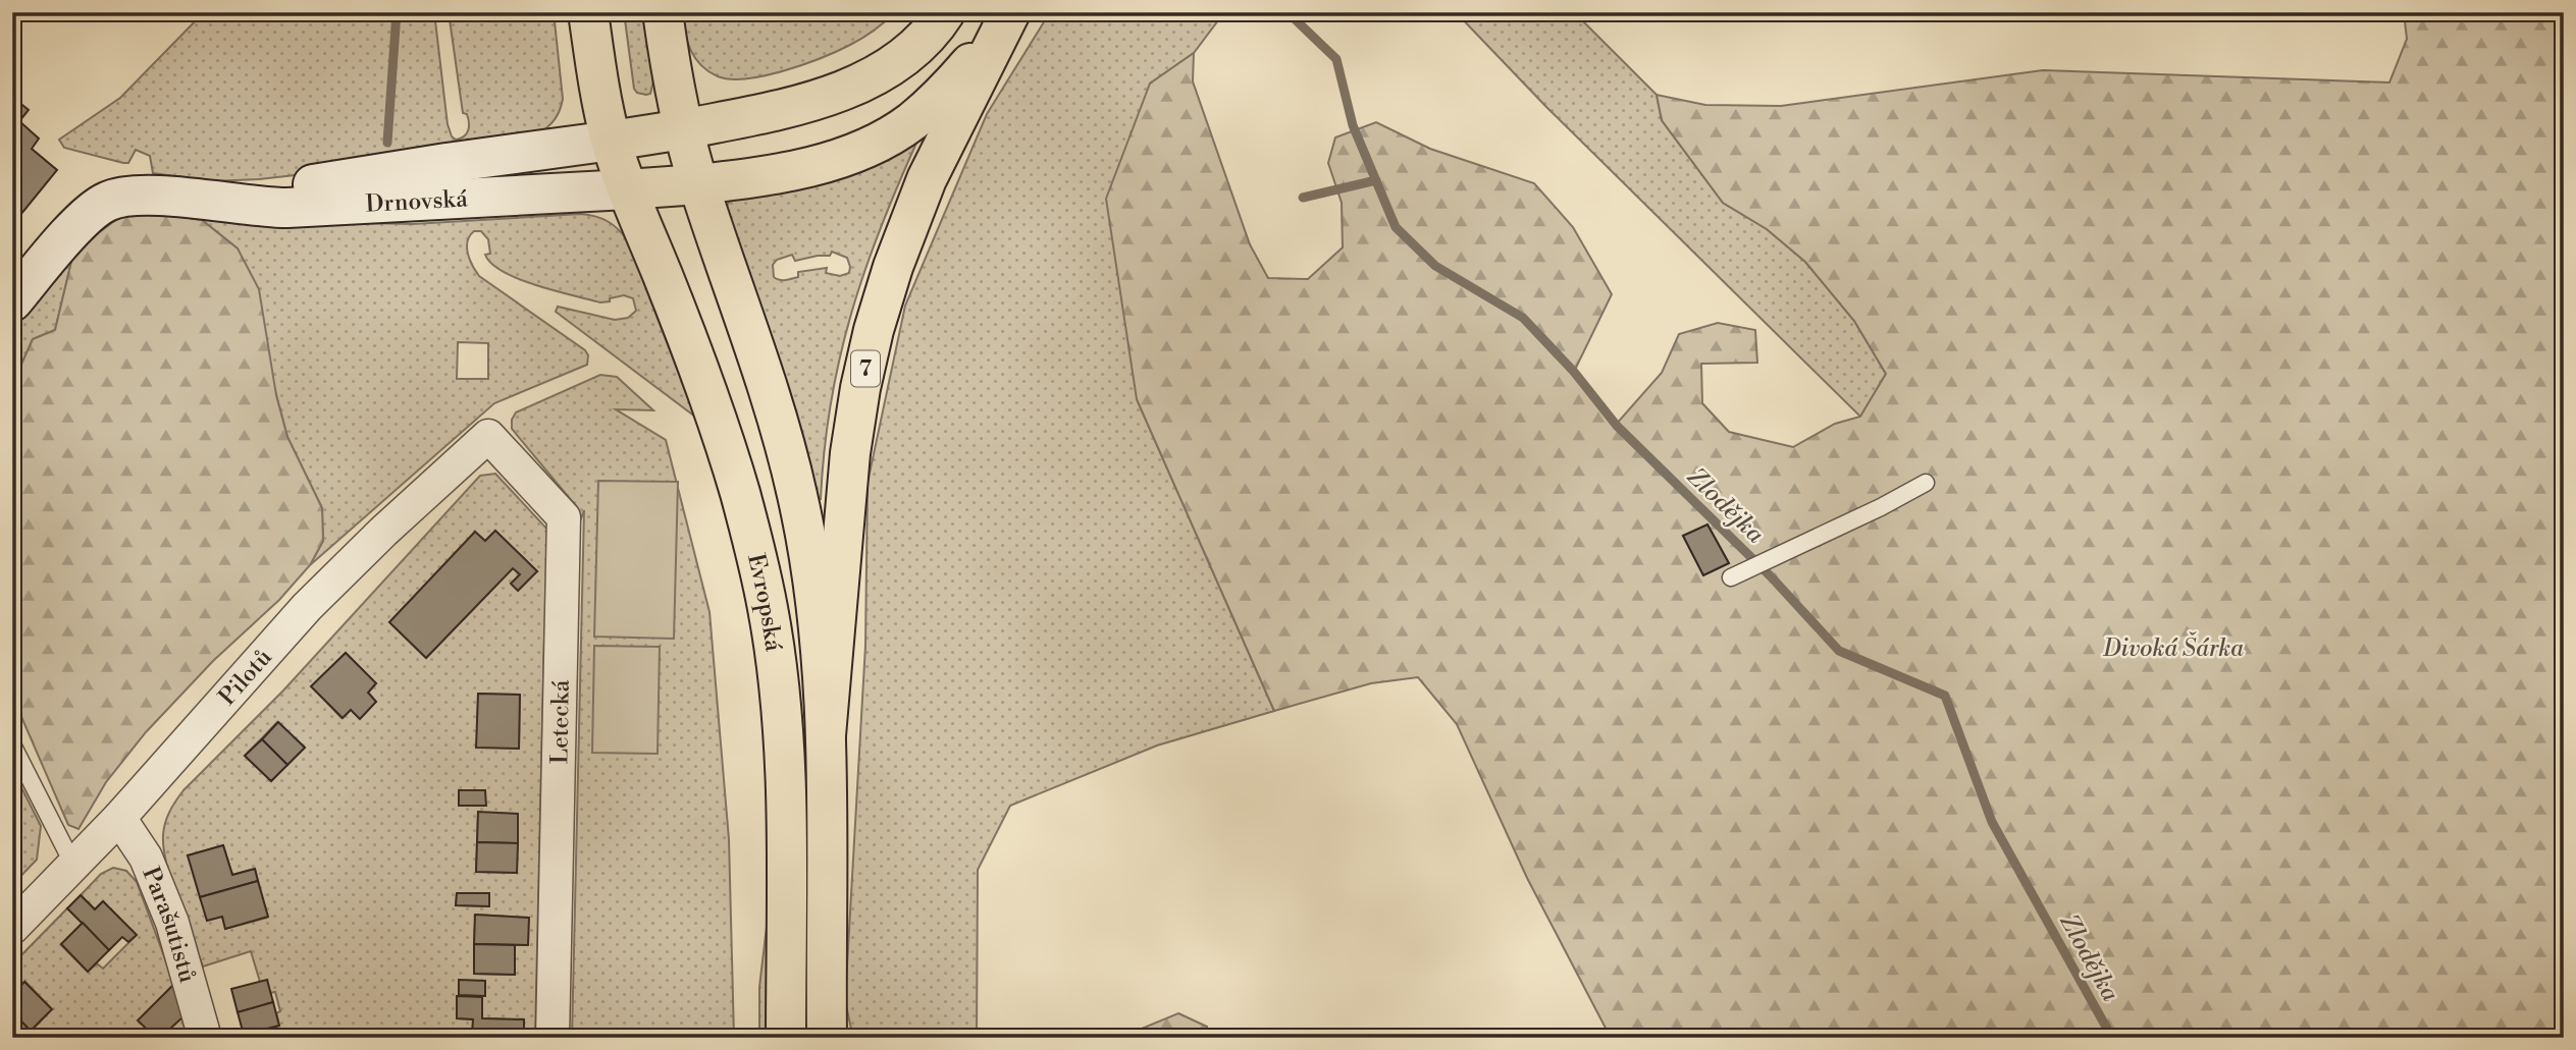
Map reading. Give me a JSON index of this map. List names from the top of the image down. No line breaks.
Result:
{"streets":{"main road":["Drnovská","7","Evropská"],"street":["Pilotů","Letecká","Parašutistů"]},"crossings":[["Drnovská","Evropská"],["7","Evropská"],["Pilotů","Letecká"],["Pilotů","Parašutistů"]],"water":["Zlodějka"],"parks":["Divoká Šárka"]}
